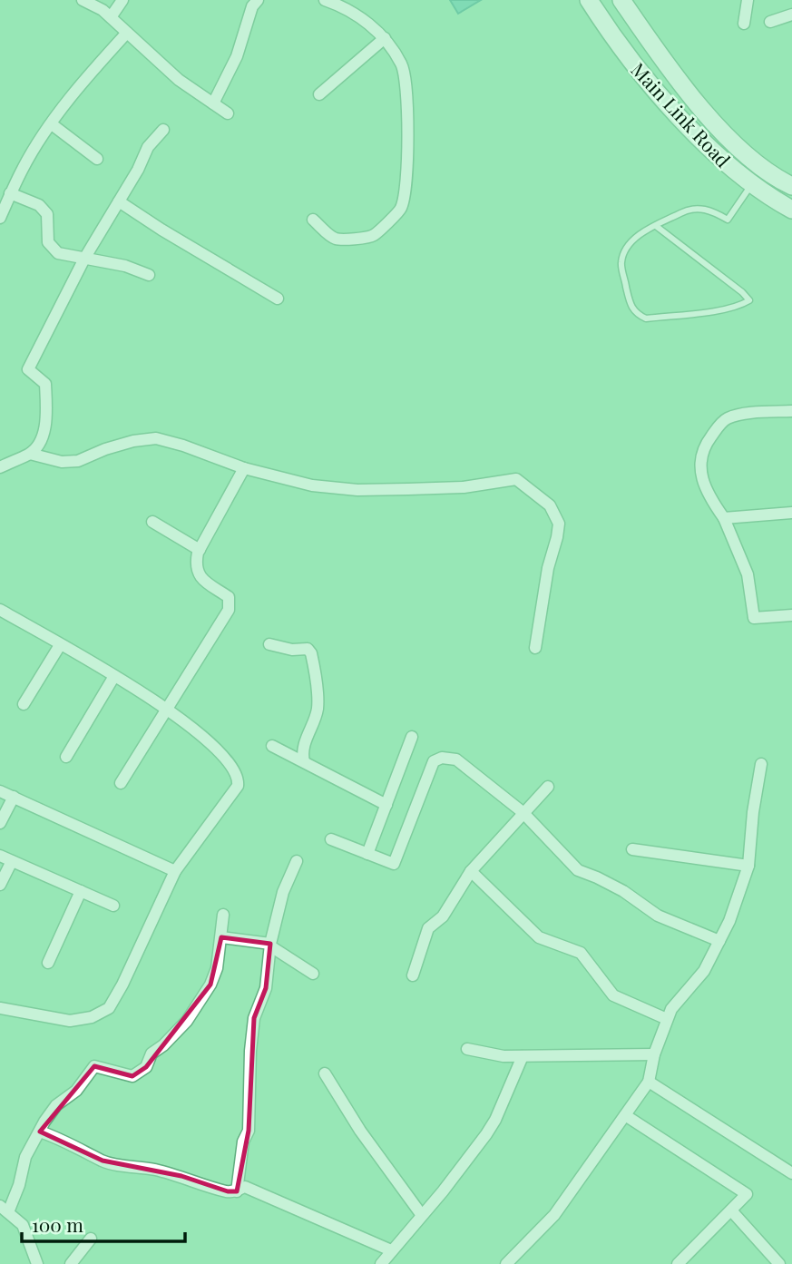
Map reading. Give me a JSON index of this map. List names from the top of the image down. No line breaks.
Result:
{"streets":{"street":["Main Link Road"]},"scale_bar":"100 m"}
